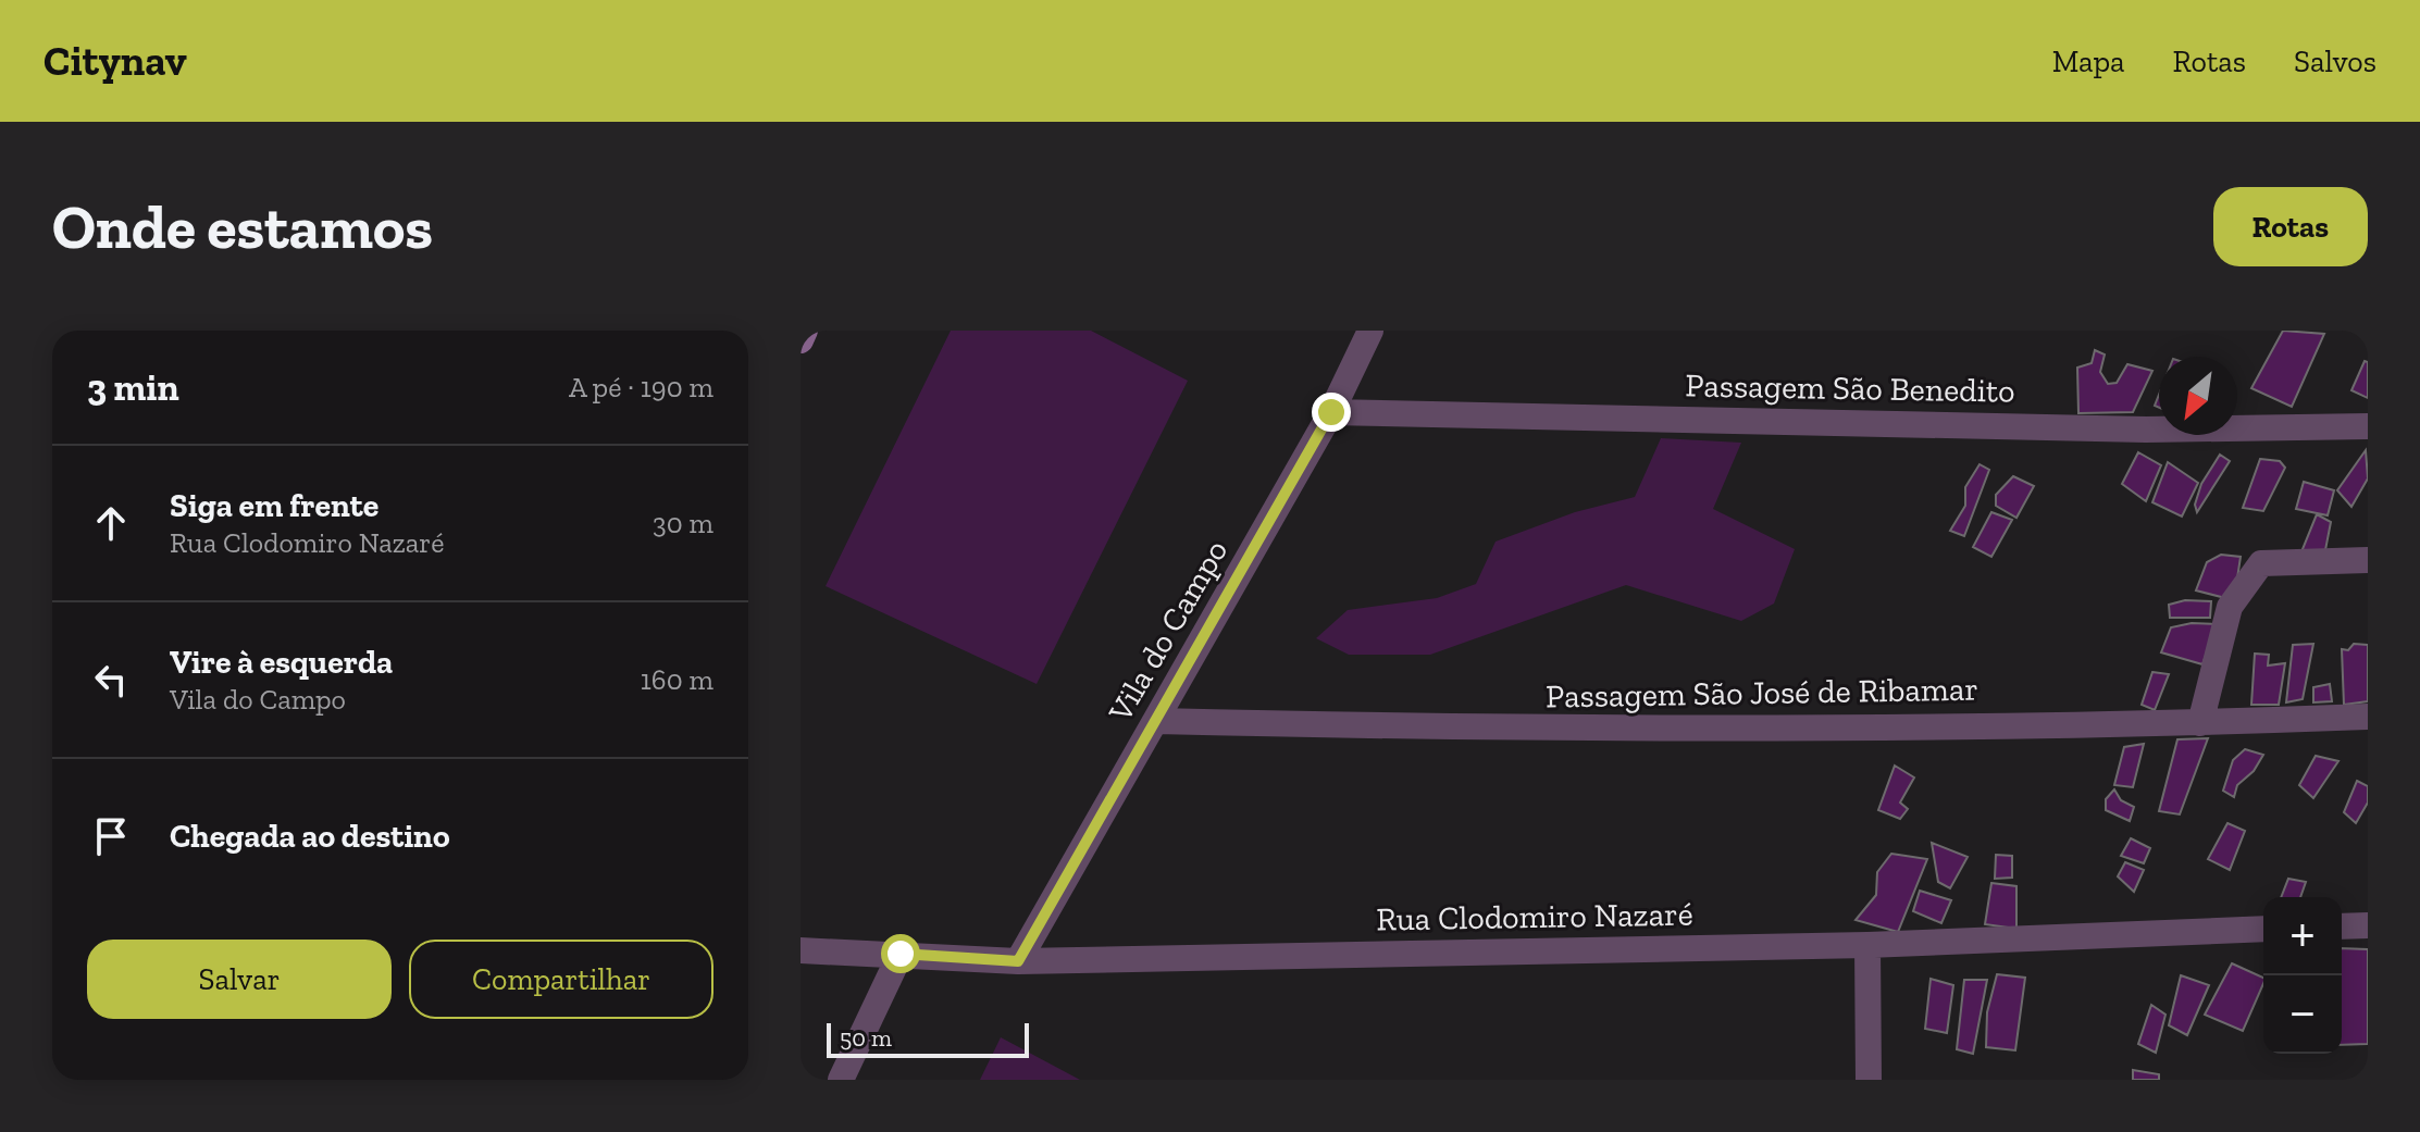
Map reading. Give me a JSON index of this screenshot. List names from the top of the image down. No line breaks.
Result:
{"streets":{"street":["Passagem São Benedito","Vila do Campo","Passagem São José de Ribamar","Rua Clodomiro Nazaré"]},"crossings":[["Passagem São Benedito","Vila do Campo"],["Vila do Campo","Passagem São José de Ribamar"],["Vila do Campo","Rua Clodomiro Nazaré"]],"scale_bar":"50 m","north":"bottom left","page":{"header":"Citynav","nav":["Mapa","Rotas","Salvos"],"buttons":["Rotas",["Salvar","Compartilhar"]],"title":"Onde estamos","heading":["3 min","A pé · 190 m"],"list":[["Siga em frente","Rua Clodomiro Nazaré","30 m"],["Vire à esquerda","Vila do Campo","160 m"],"Chegada ao destino"],"map_buttons":["+","−"],"scale":"50 m"}}
